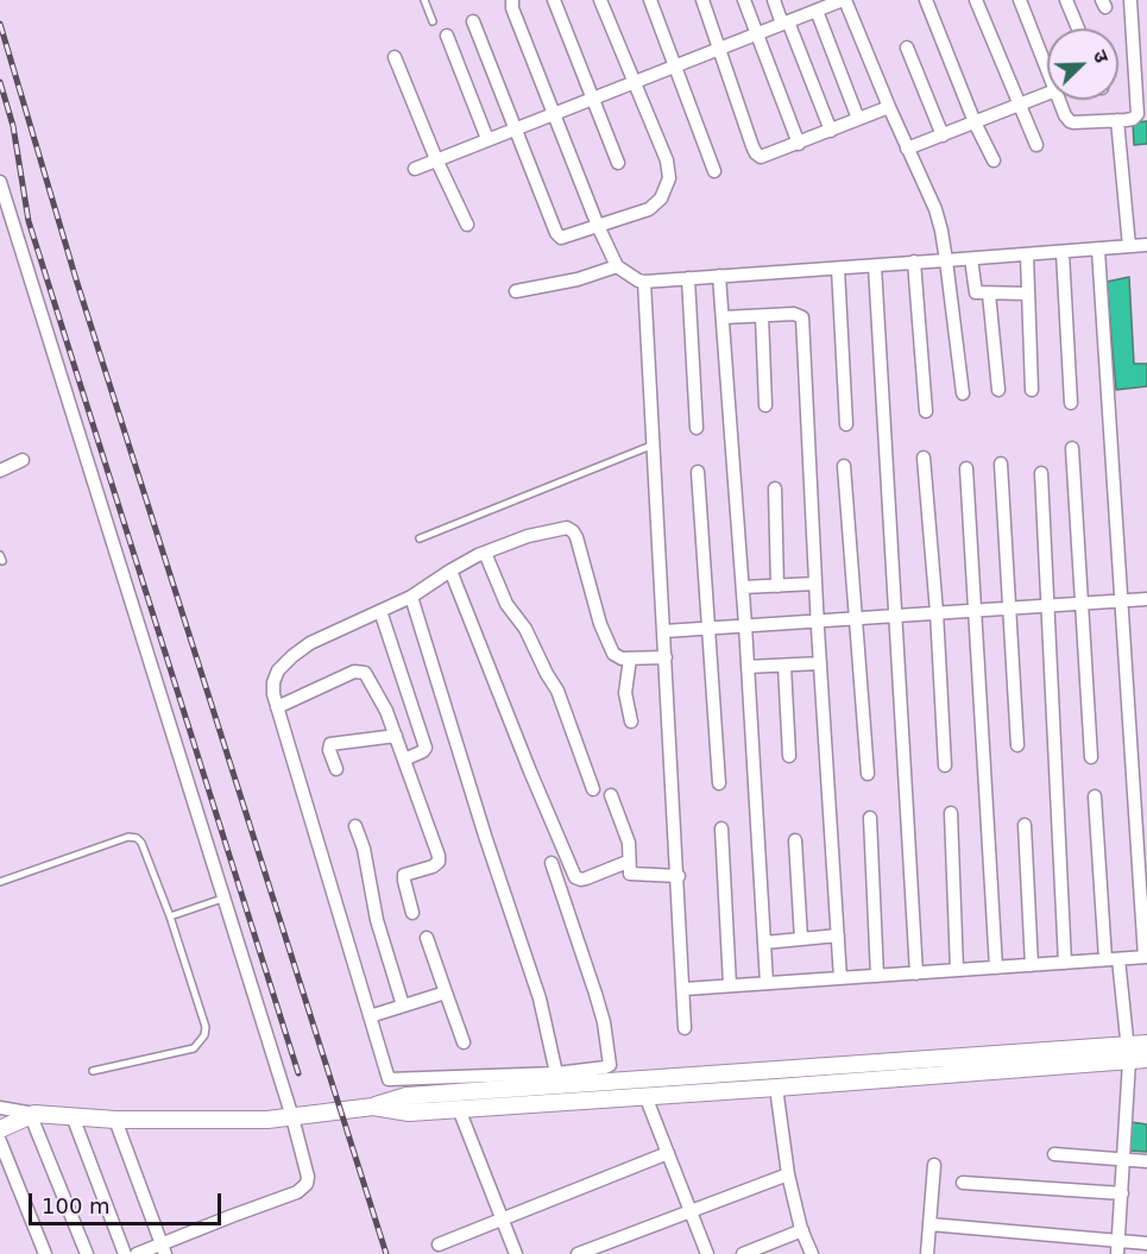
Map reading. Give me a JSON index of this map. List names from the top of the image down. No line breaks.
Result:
{"scale_bar":"100 m","north":"top right"}
